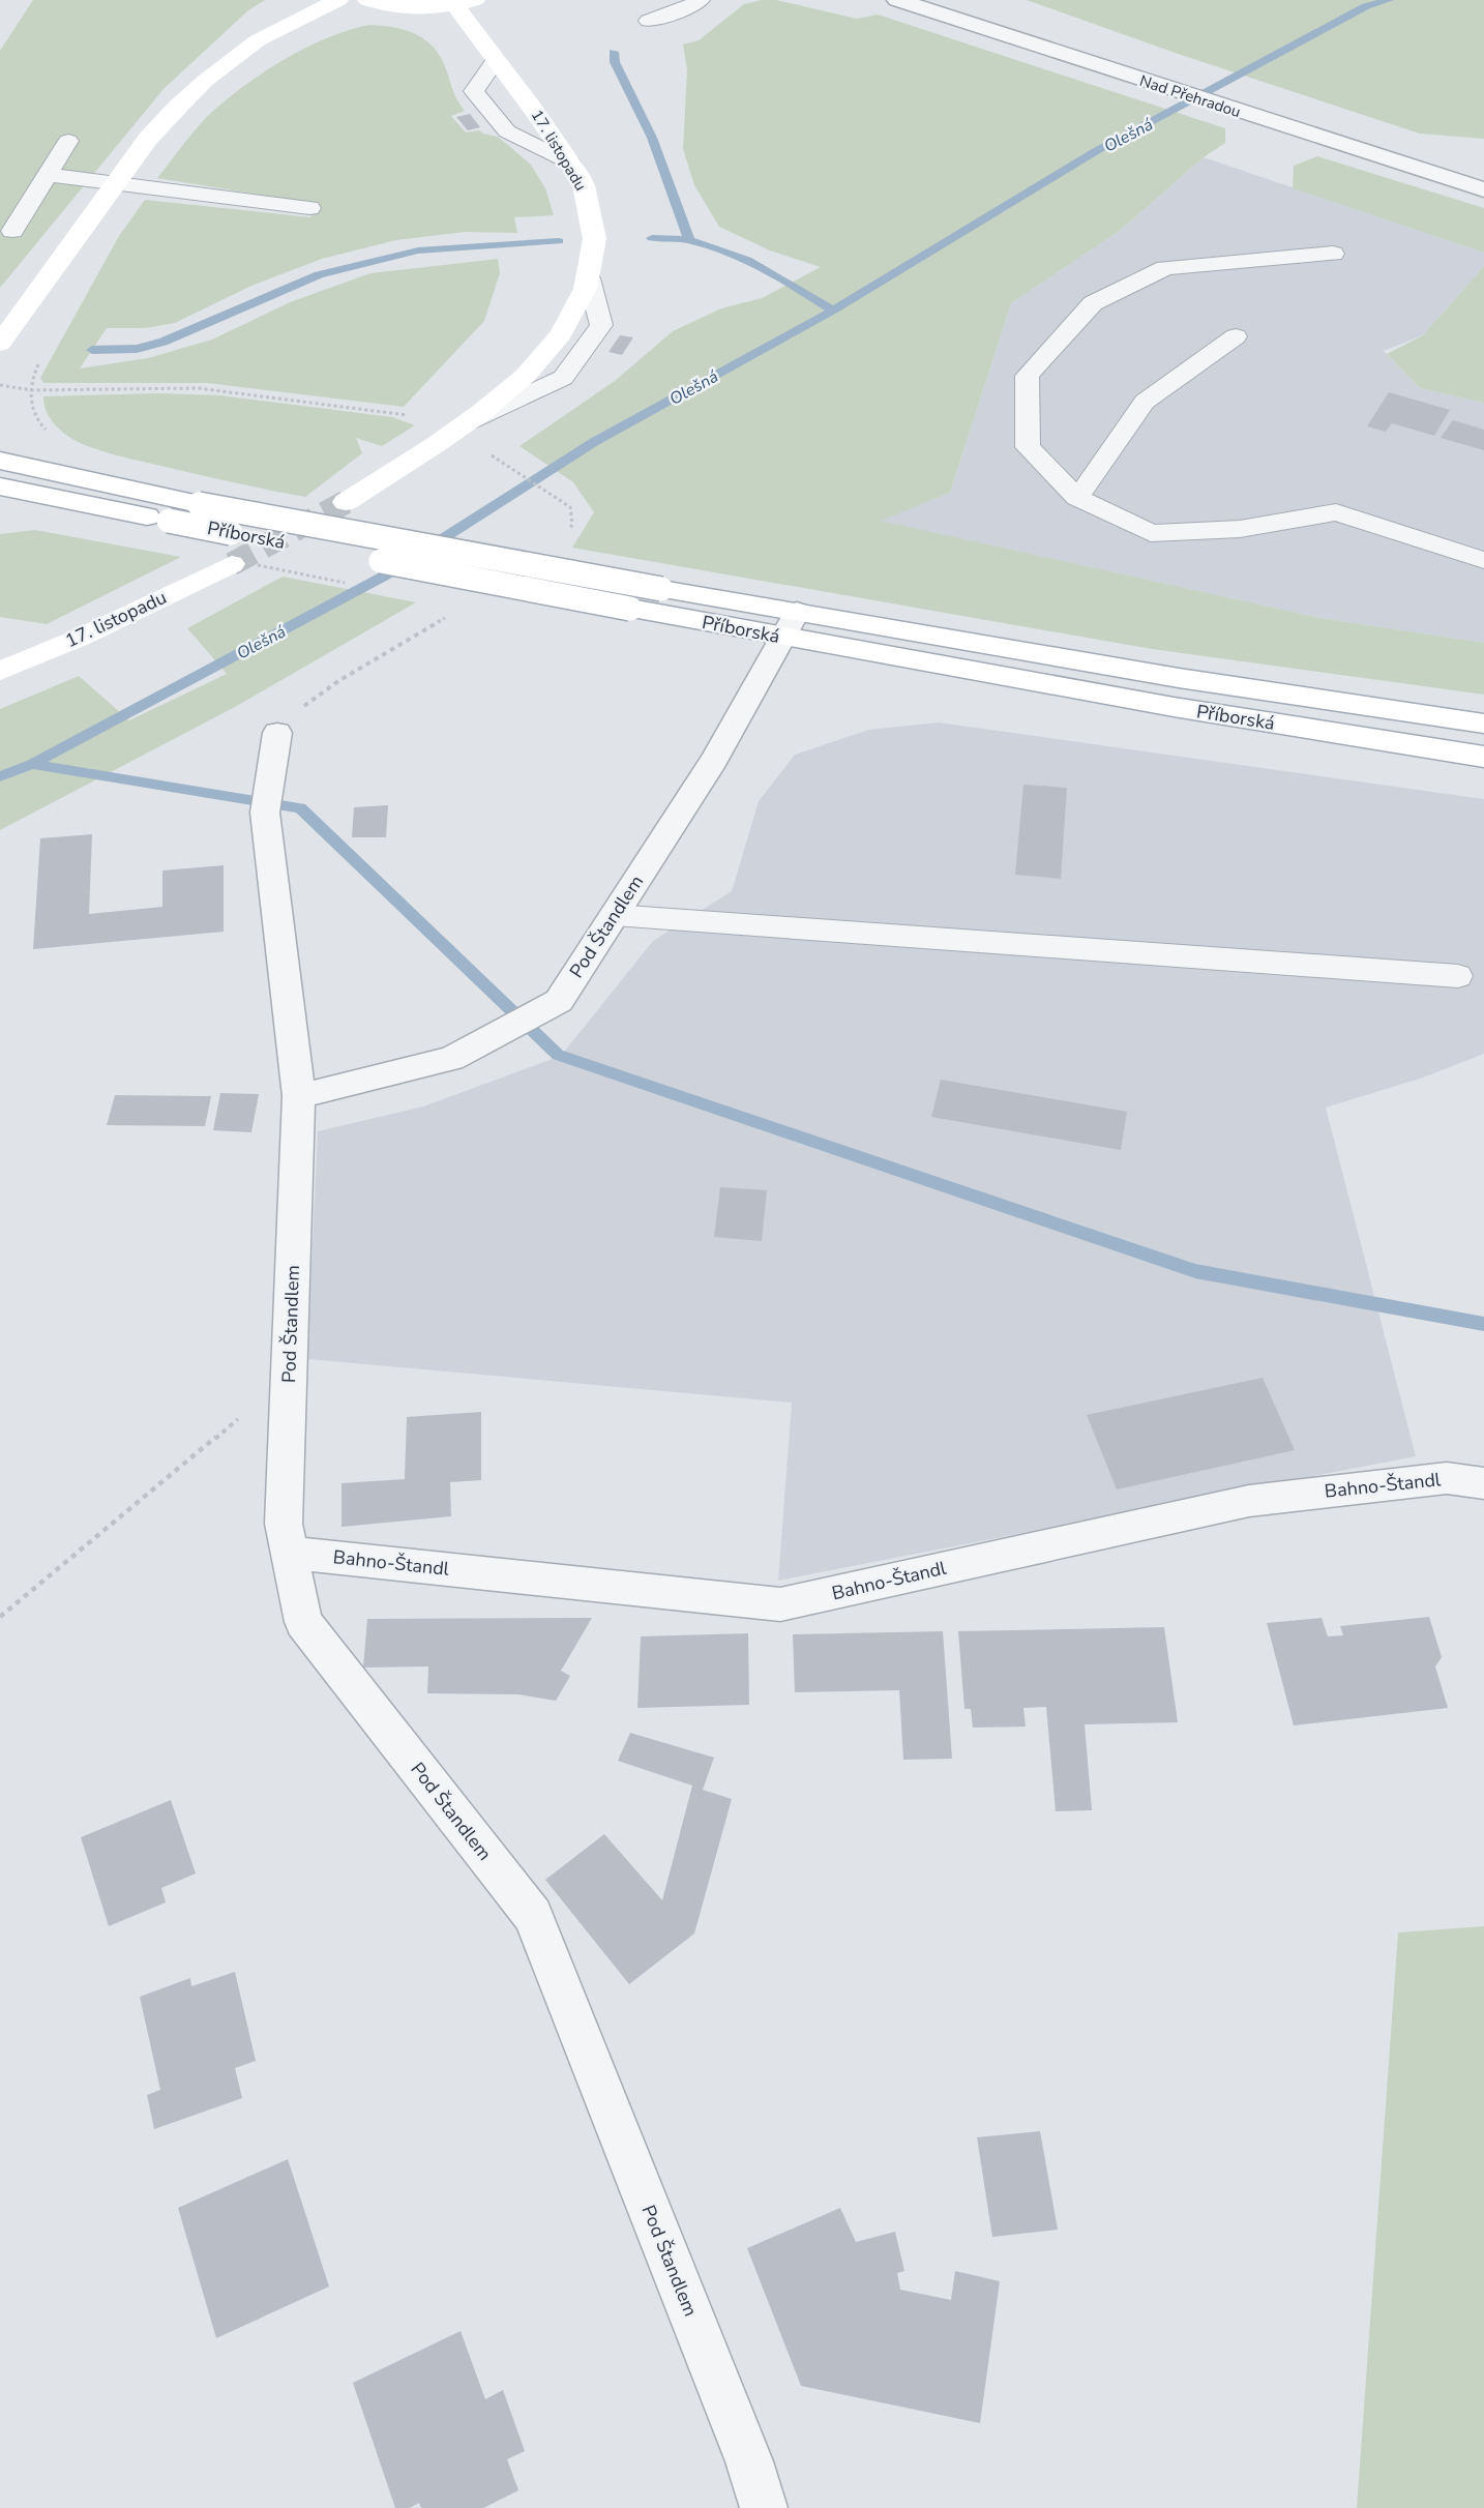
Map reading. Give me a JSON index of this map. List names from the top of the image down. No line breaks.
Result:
{"streets":{"main road":["17. listopadu","Příborská"],"street":["Nad Přehradou","Pod Štandlem","Bahno-Štandl"]},"crossings":[["Příborská","Pod Štandlem"],["Pod Štandlem","Bahno-Štandl"]],"water":["Olešná"]}
